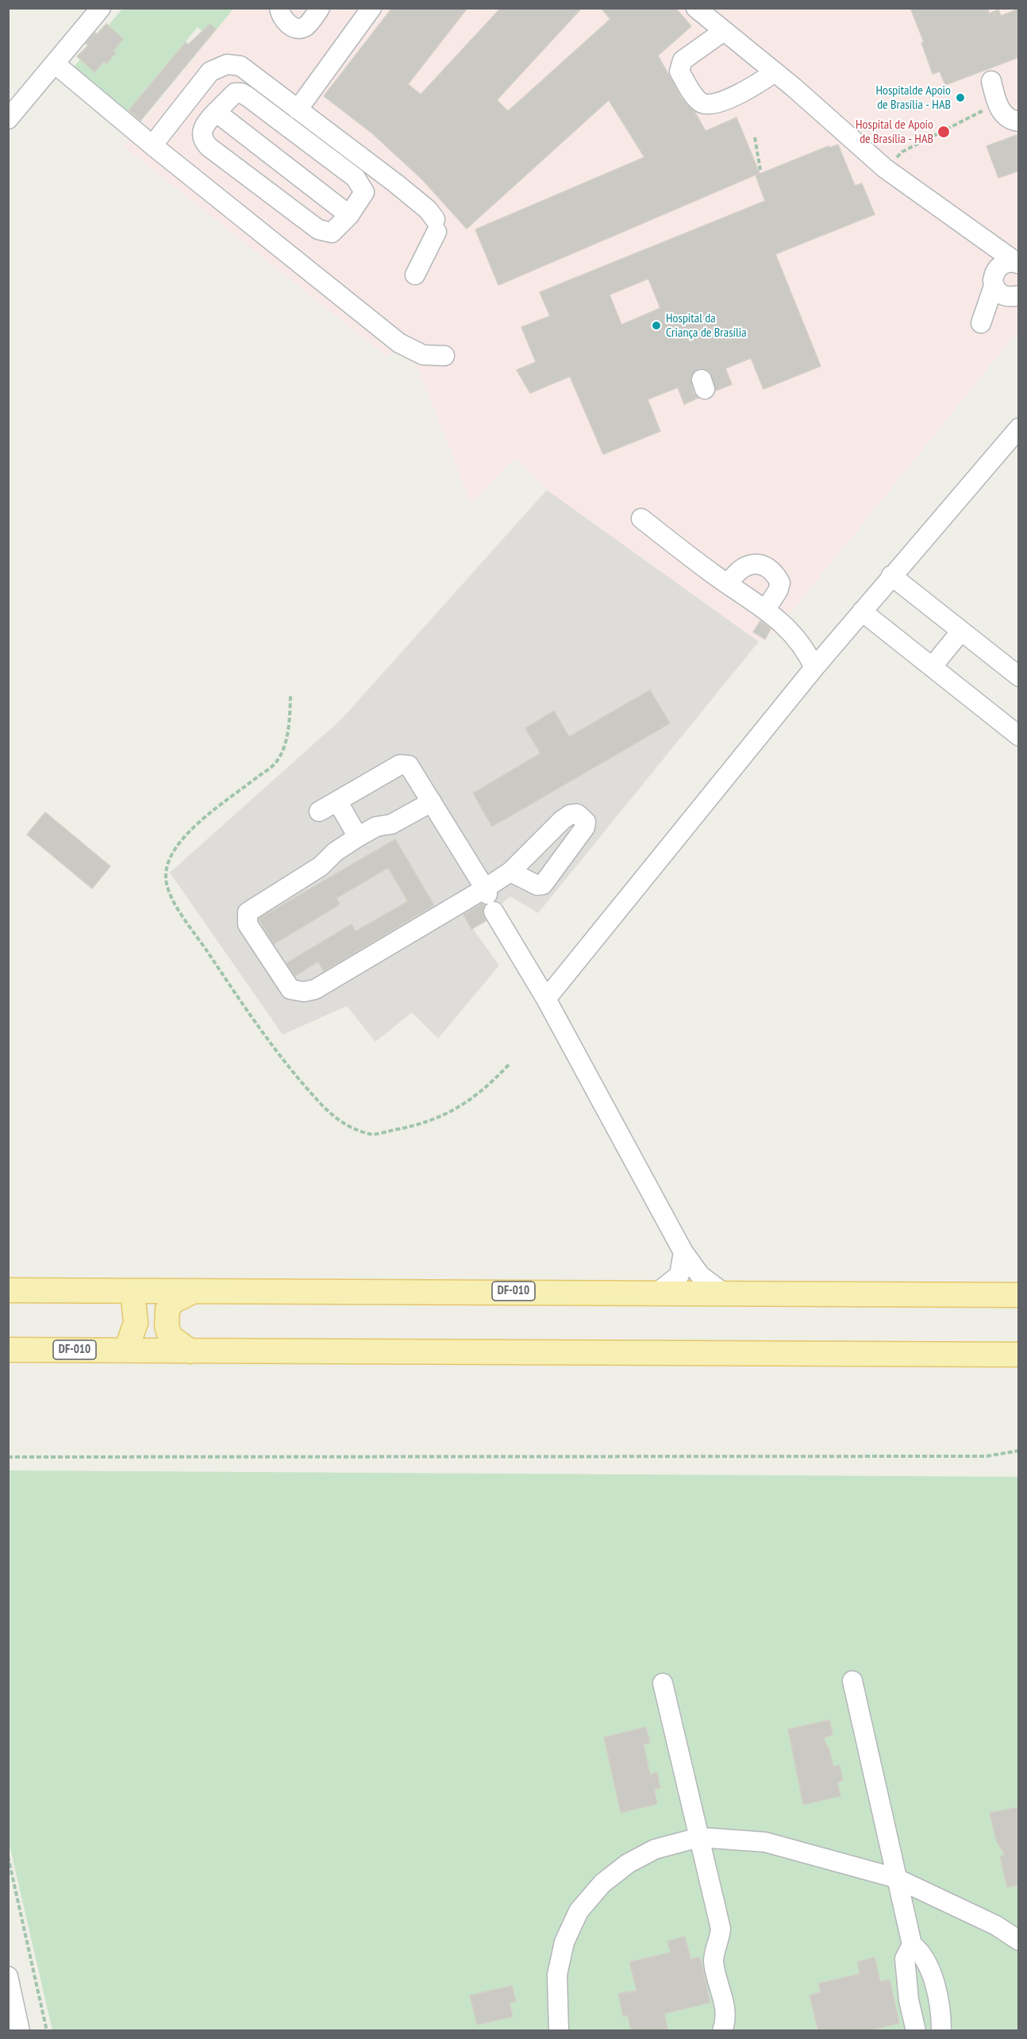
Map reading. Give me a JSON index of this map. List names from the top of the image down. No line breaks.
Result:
{"streets":{"main road":["DF-010"]},"places":["Hospitalde Apoio de Brasília - HAB","Hospital de Apoio de Brasília - HAB","Hospital da Criança de Brasília"]}
